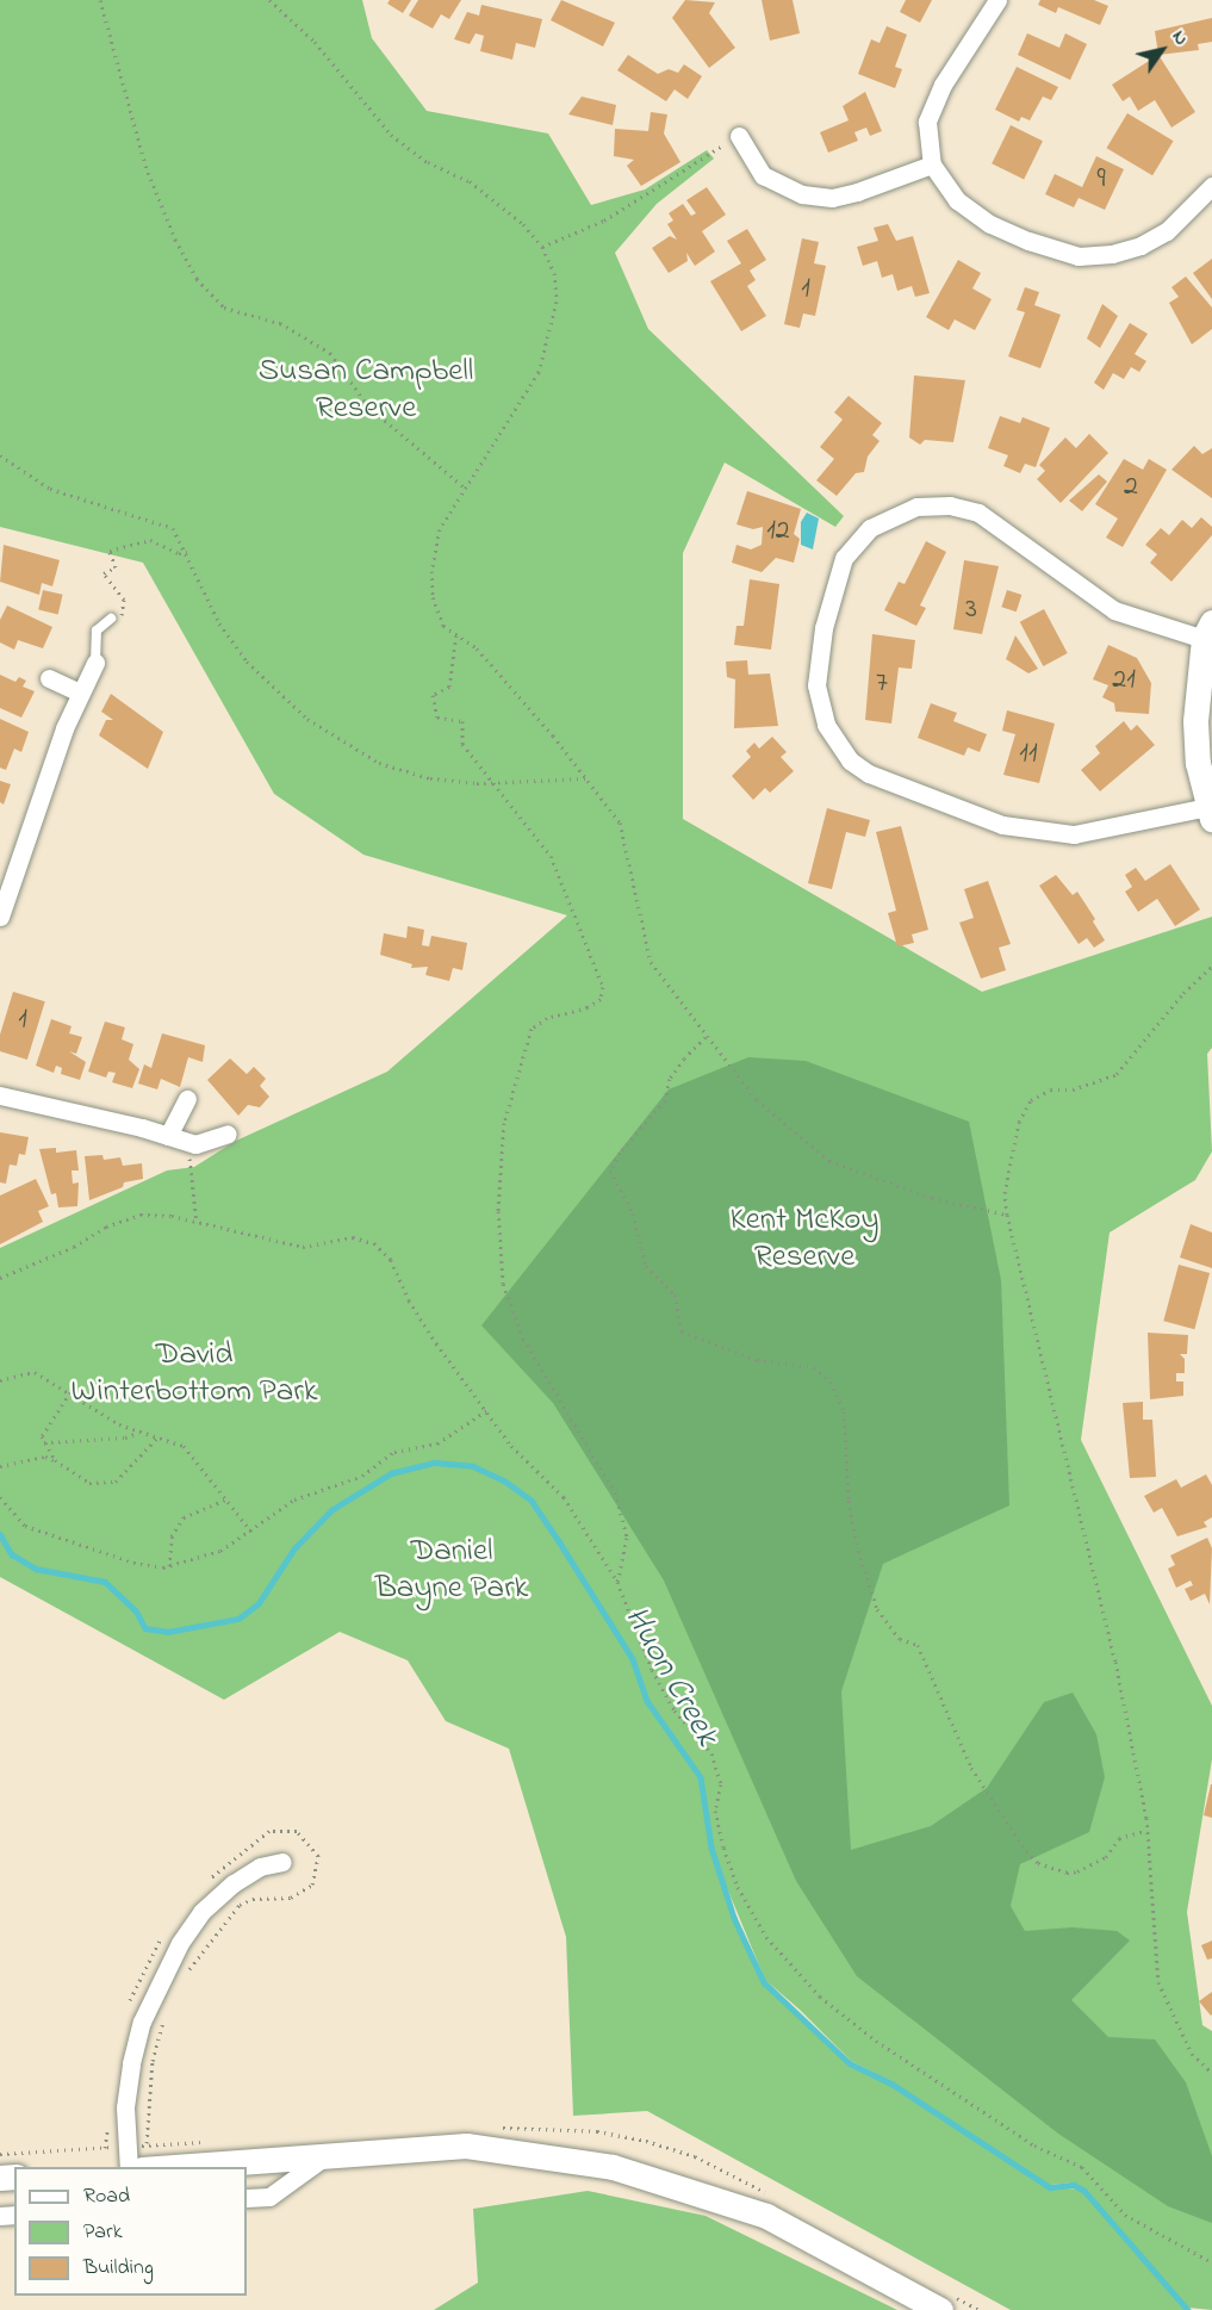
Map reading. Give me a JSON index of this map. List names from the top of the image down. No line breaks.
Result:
{"water":["Huon Creek"],"parks":["Susan Campbell Reserve","Kent McKoy Reserve","David Winterbottom Park","Daniel Bayne Park"],"house_numbers":["9","1","2","12","3","21","7","11","1"],"legend":["Road","Park","Building"],"north":"top right"}
